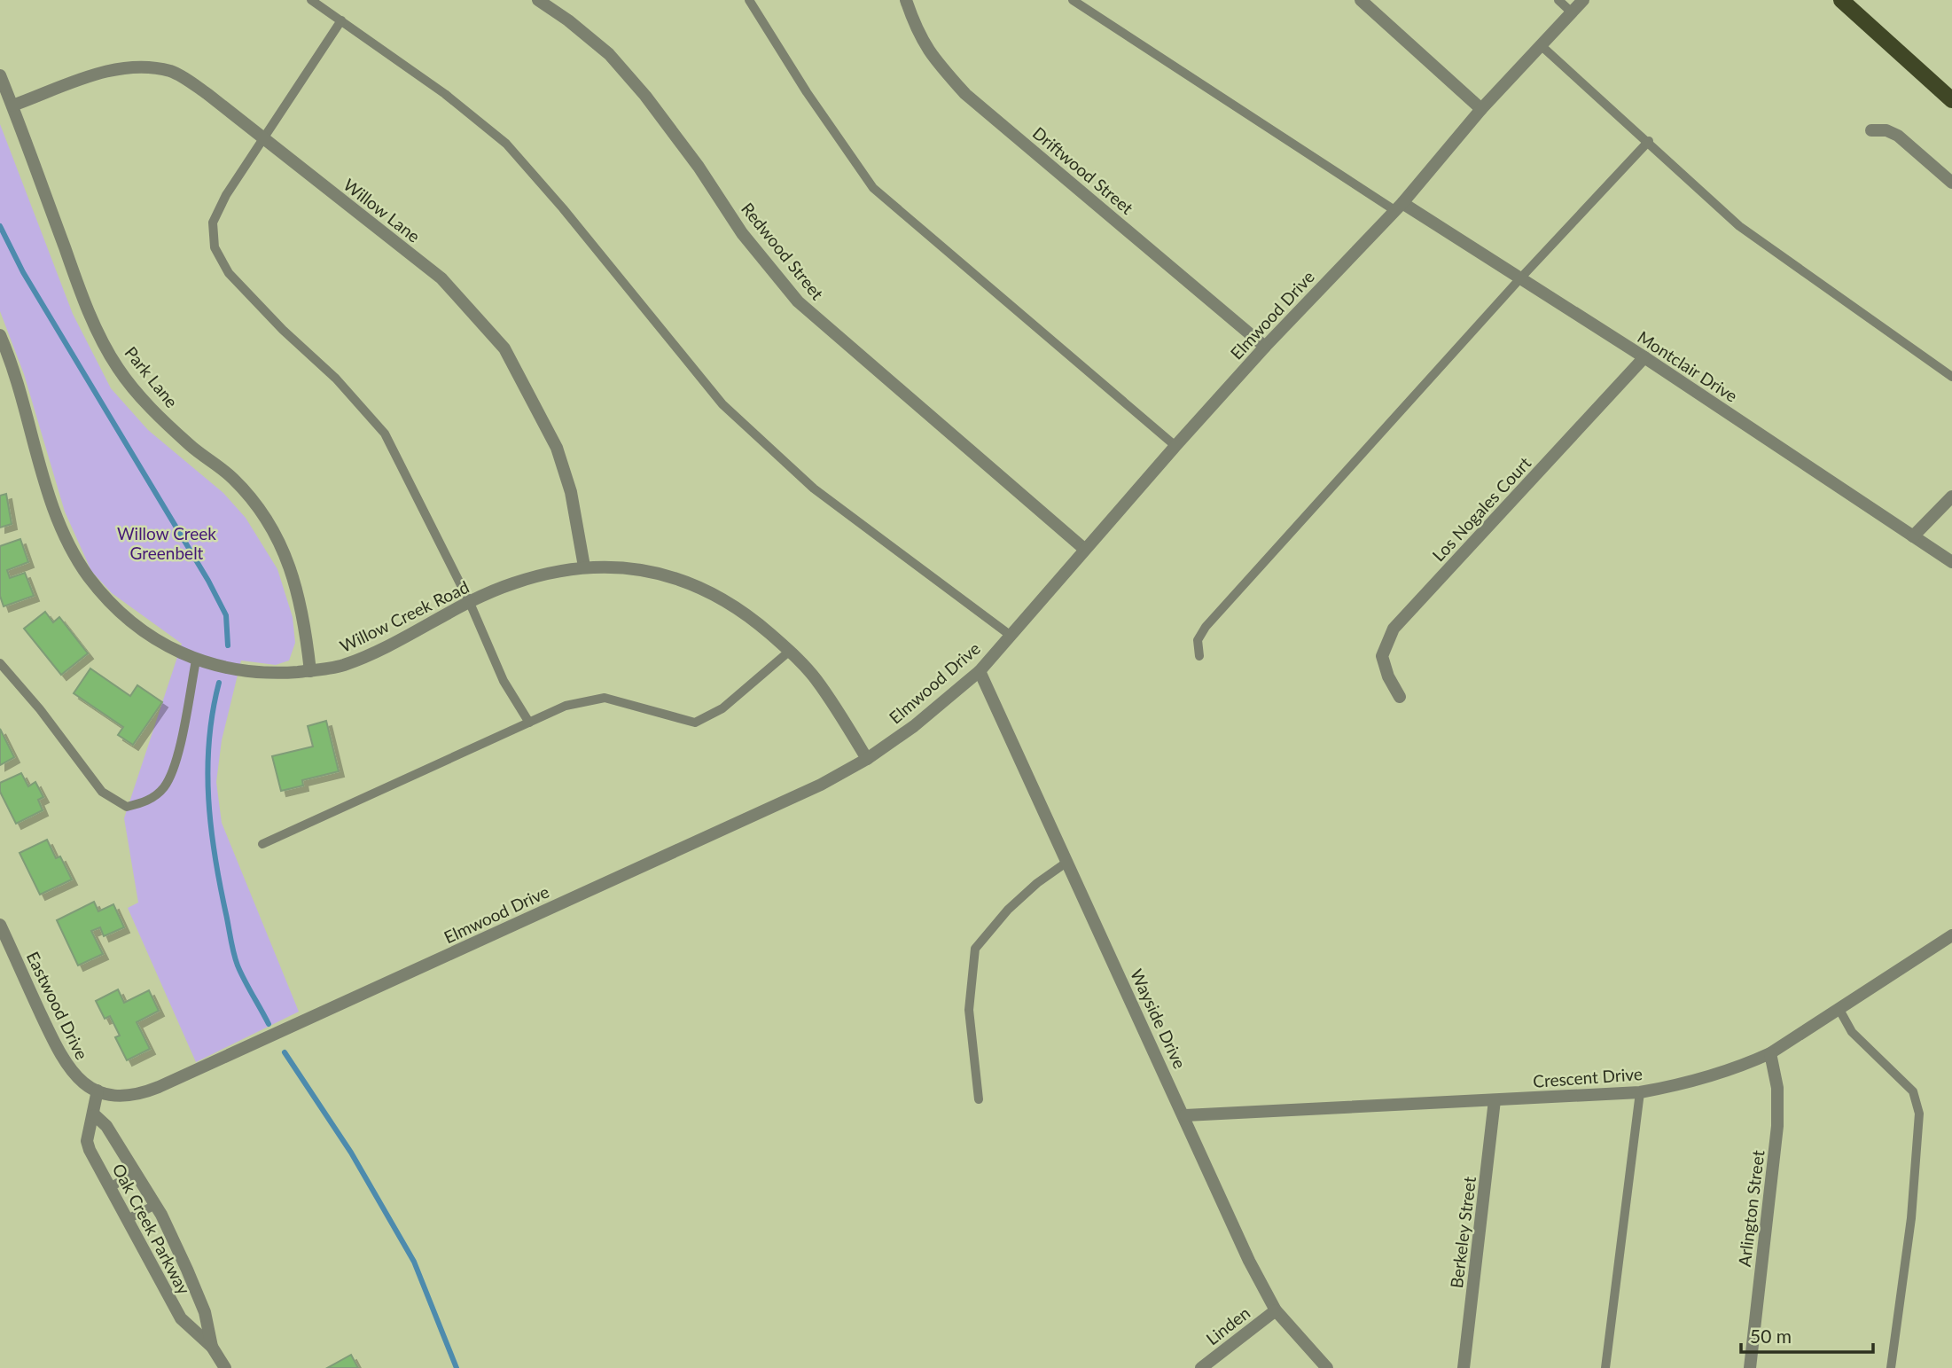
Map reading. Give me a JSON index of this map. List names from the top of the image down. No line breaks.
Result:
{"streets":{"street":["Driftwood Street","Willow Lane","Redwood Street","Elmwood Drive","Montclair Drive","Park Lane","Los Nogales Court","Willow Creek Road","Eastwood Drive","Wayside Drive","Crescent Drive","Arlington Street","Oak Creek Parkway","Berkeley Street","Linden"]},"crossings":[["Driftwood Street","Elmwood Drive"],["Willow Lane","Park Lane"],["Willow Lane","Willow Creek Road"],["Redwood Street","Elmwood Drive"],["Elmwood Drive","Montclair Drive"],["Elmwood Drive","Willow Creek Road"],["Elmwood Drive","Eastwood Drive"],["Elmwood Drive","Wayside Drive"],["Elmwood Drive","Oak Creek Parkway"],["Montclair Drive","Los Nogales Court"],["Park Lane","Willow Creek Road"],["Eastwood Drive","Oak Creek Parkway"],["Wayside Drive","Crescent Drive"],["Wayside Drive","Linden"],["Crescent Drive","Arlington Street"],["Crescent Drive","Berkeley Street"]],"parks":["Willow Creek Greenbelt"],"scale_bar":"50 m"}
